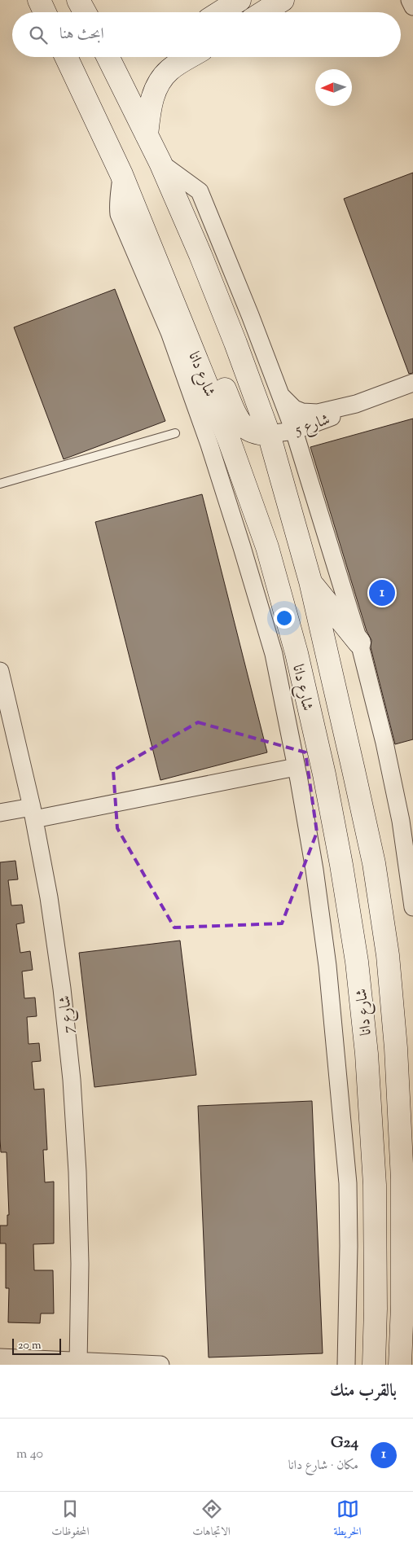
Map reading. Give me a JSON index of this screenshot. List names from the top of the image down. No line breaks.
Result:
{"streets":{"street":["شارع دانا","شارع 5","شارع 7"]},"crossings":[["شارع دانا","شارع 5"]],"scale_bar":"20 m","north":"left","page":{"search":"ابحث هنا","pins":"1","scale":"20 m","heading":"بالقرب منك","list":[{"mark":"1","name":"G24","note":"مكان · شارع دانا","value":"40 m"}],"nav":["الخريطة","الاتجاهات","المحفوظات"]}}
